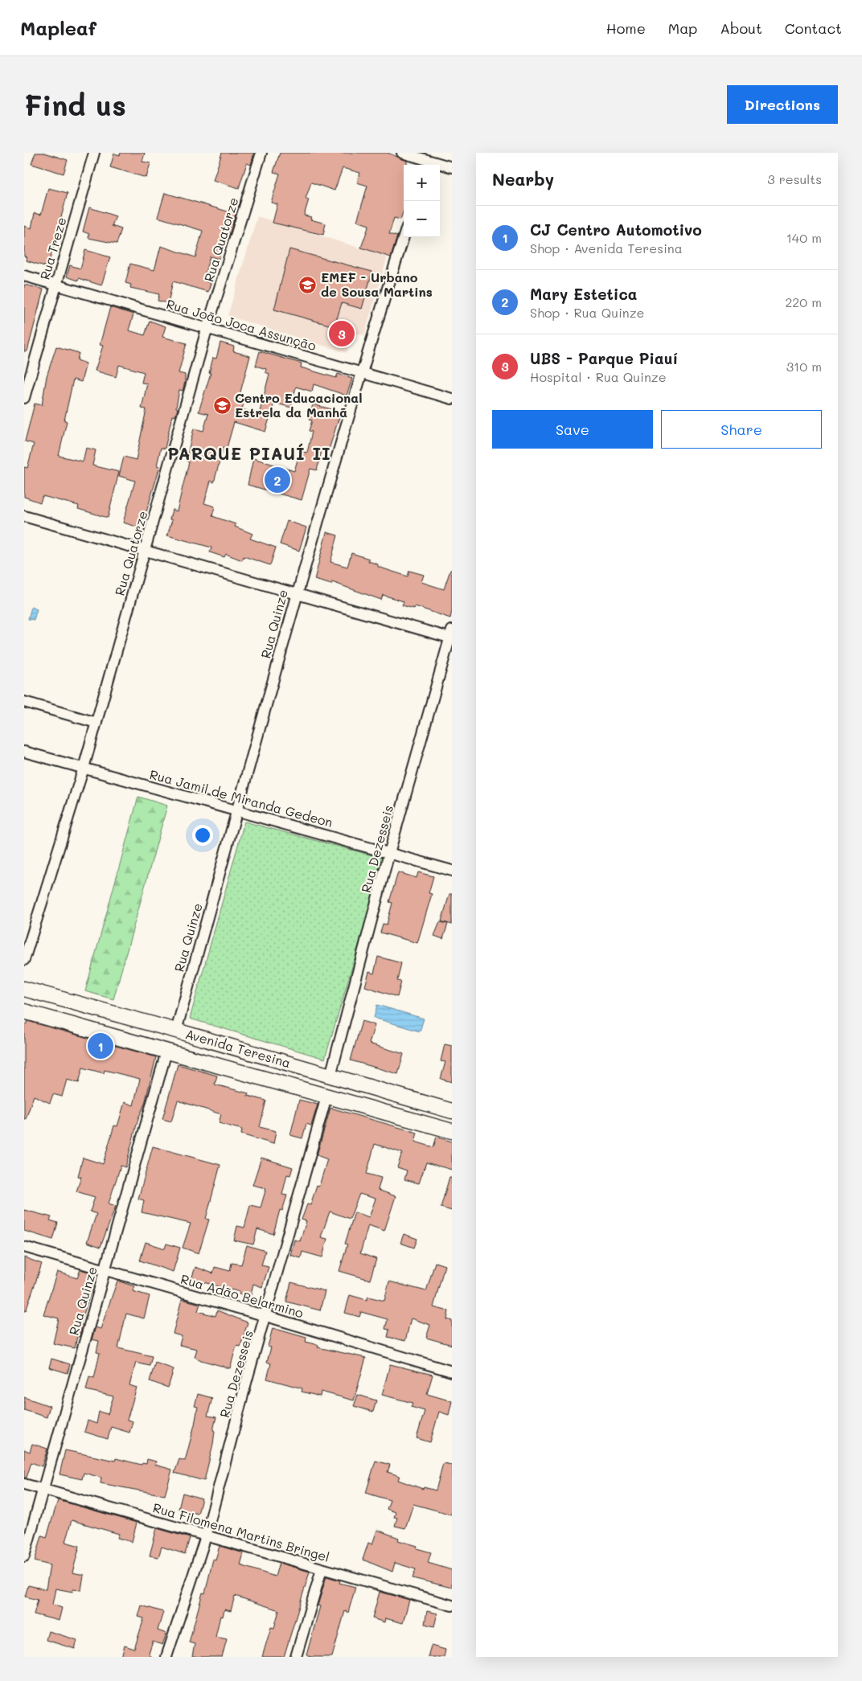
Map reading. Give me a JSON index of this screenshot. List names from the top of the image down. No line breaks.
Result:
{"streets":{"main road":["Avenida Teresina"],"street":["Rua Quatorze","Rua Treze","Rua João Joca Assunção","Rua Quinze","Rua Jamil de Miranda Gedeon","Rua Dezesseis","Rua Adão Belarmino","Rua Filomena Martins Bringel"]},"crossings":[["Rua Quatorze","Rua João Joca Assunção"],["Rua Quatorze","Rua Jamil de Miranda Gedeon"],["Rua Treze","Rua João Joca Assunção"],["Rua João Joca Assunção","Rua Quinze"],["Rua Quinze","Rua Jamil de Miranda Gedeon"],["Rua Quinze","Avenida Teresina"],["Rua Quinze","Rua Adão Belarmino"],["Rua Quinze","Rua Filomena Martins Bringel"],["Rua Jamil de Miranda Gedeon","Rua Dezesseis"],["Rua Dezesseis","Avenida Teresina"],["Rua Dezesseis","Rua Adão Belarmino"],["Rua Dezesseis","Rua Filomena Martins Bringel"]],"districts":["PARQUE PIAUÍ II"],"places":{"school or university":["EMEF - Urbano de Sousa Martins","Centro Educacional Estrela da Manhã"]},"page":{"header":"Mapleaf","nav":["Home","Map","About","Contact"],"buttons":["Directions",["Save","Share"]],"title":"Find us","heading":["Nearby","3 results"],"map_buttons":["+","−"],"list":[{"mark":"1","name":"CJ Centro Automotivo","note":"Shop · Avenida Teresina","value":"140 m"},{"mark":"2","name":"Mary Estetica","note":"Shop · Rua Quinze","value":"220 m"},{"mark":"3","name":"UBS - Parque Piauí","note":"Hospital · Rua Quinze","value":"310 m"}],"pins":["3","2","1"]}}
